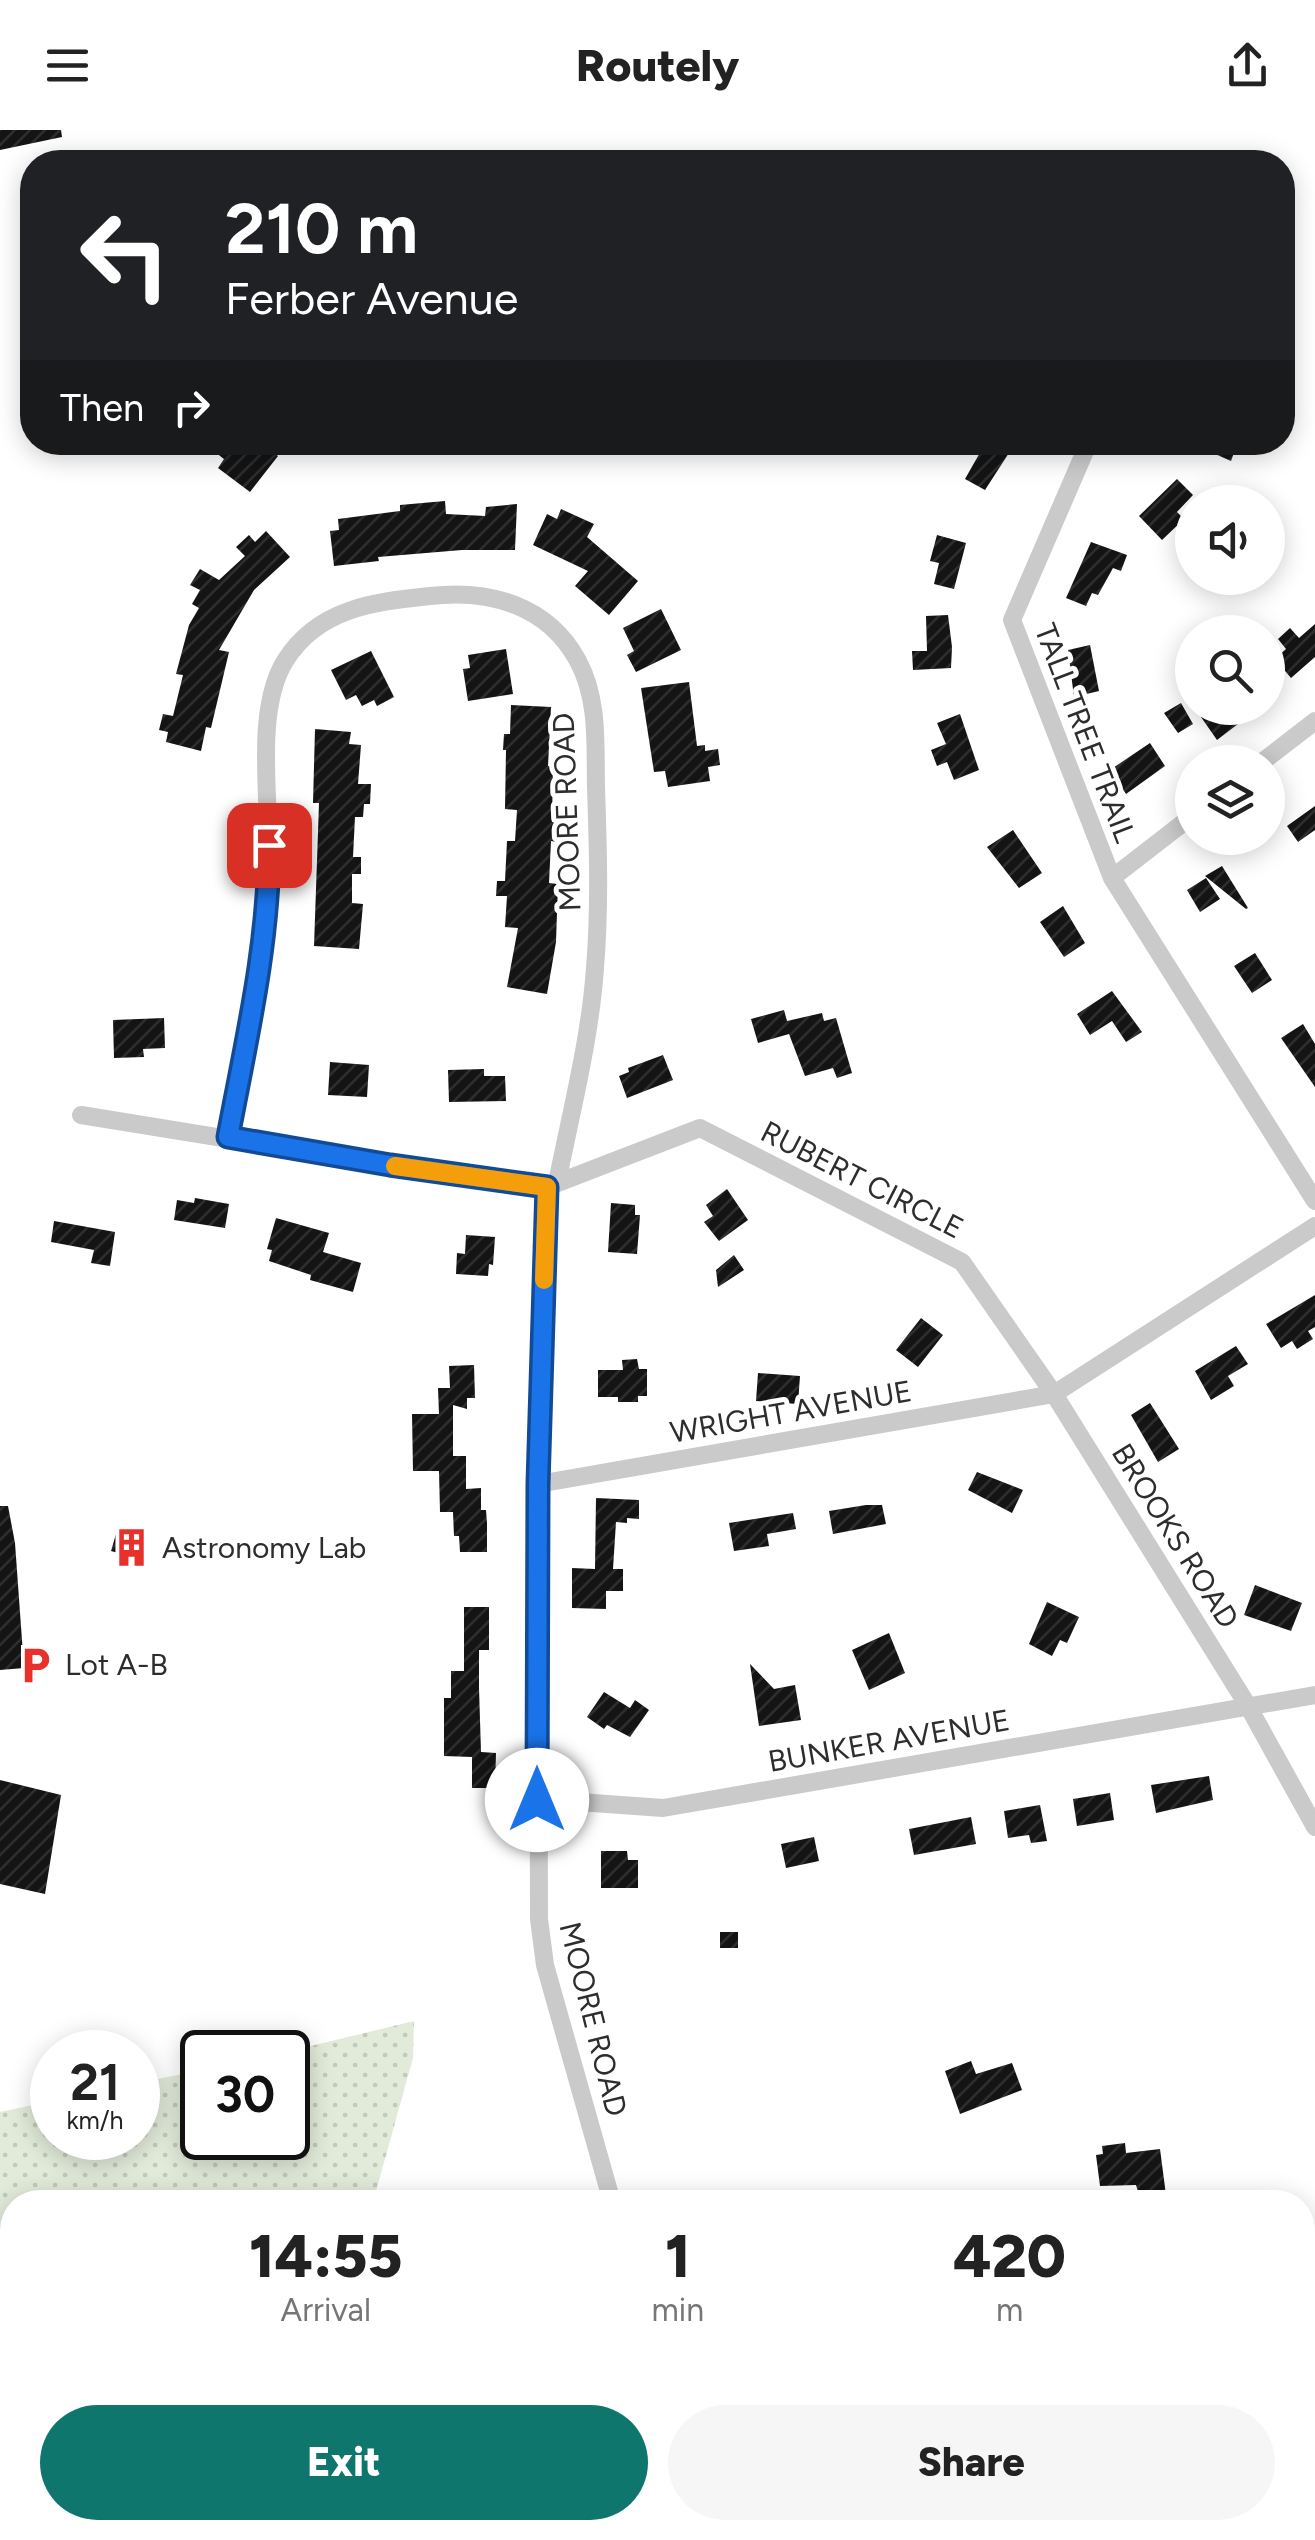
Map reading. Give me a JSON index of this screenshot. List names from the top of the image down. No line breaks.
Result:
{"streets":{"street":["TALL TREE TRAIL","MOORE ROAD","RUBERT CIRCLE","WRIGHT AVENUE","BROOKS ROAD","BUNKER AVENUE"]},"crossings":[["MOORE ROAD","RUBERT CIRCLE"],["MOORE ROAD","WRIGHT AVENUE"],["MOORE ROAD","BUNKER AVENUE"],["RUBERT CIRCLE","WRIGHT AVENUE"],["RUBERT CIRCLE","BROOKS ROAD"],["WRIGHT AVENUE","BROOKS ROAD"],["BROOKS ROAD","BUNKER AVENUE"]],"places":{"building":["Astronomy Lab"],"parking":["Lot A-B"]},"page":{"header":"Routely","turn":["210 m","Ferber Avenue"],"then":"Then","speed":"21 km/h","limit":"30","eta":["14:55","Arrival","1","min","420","m"],"buttons":["Exit","Share"]}}
